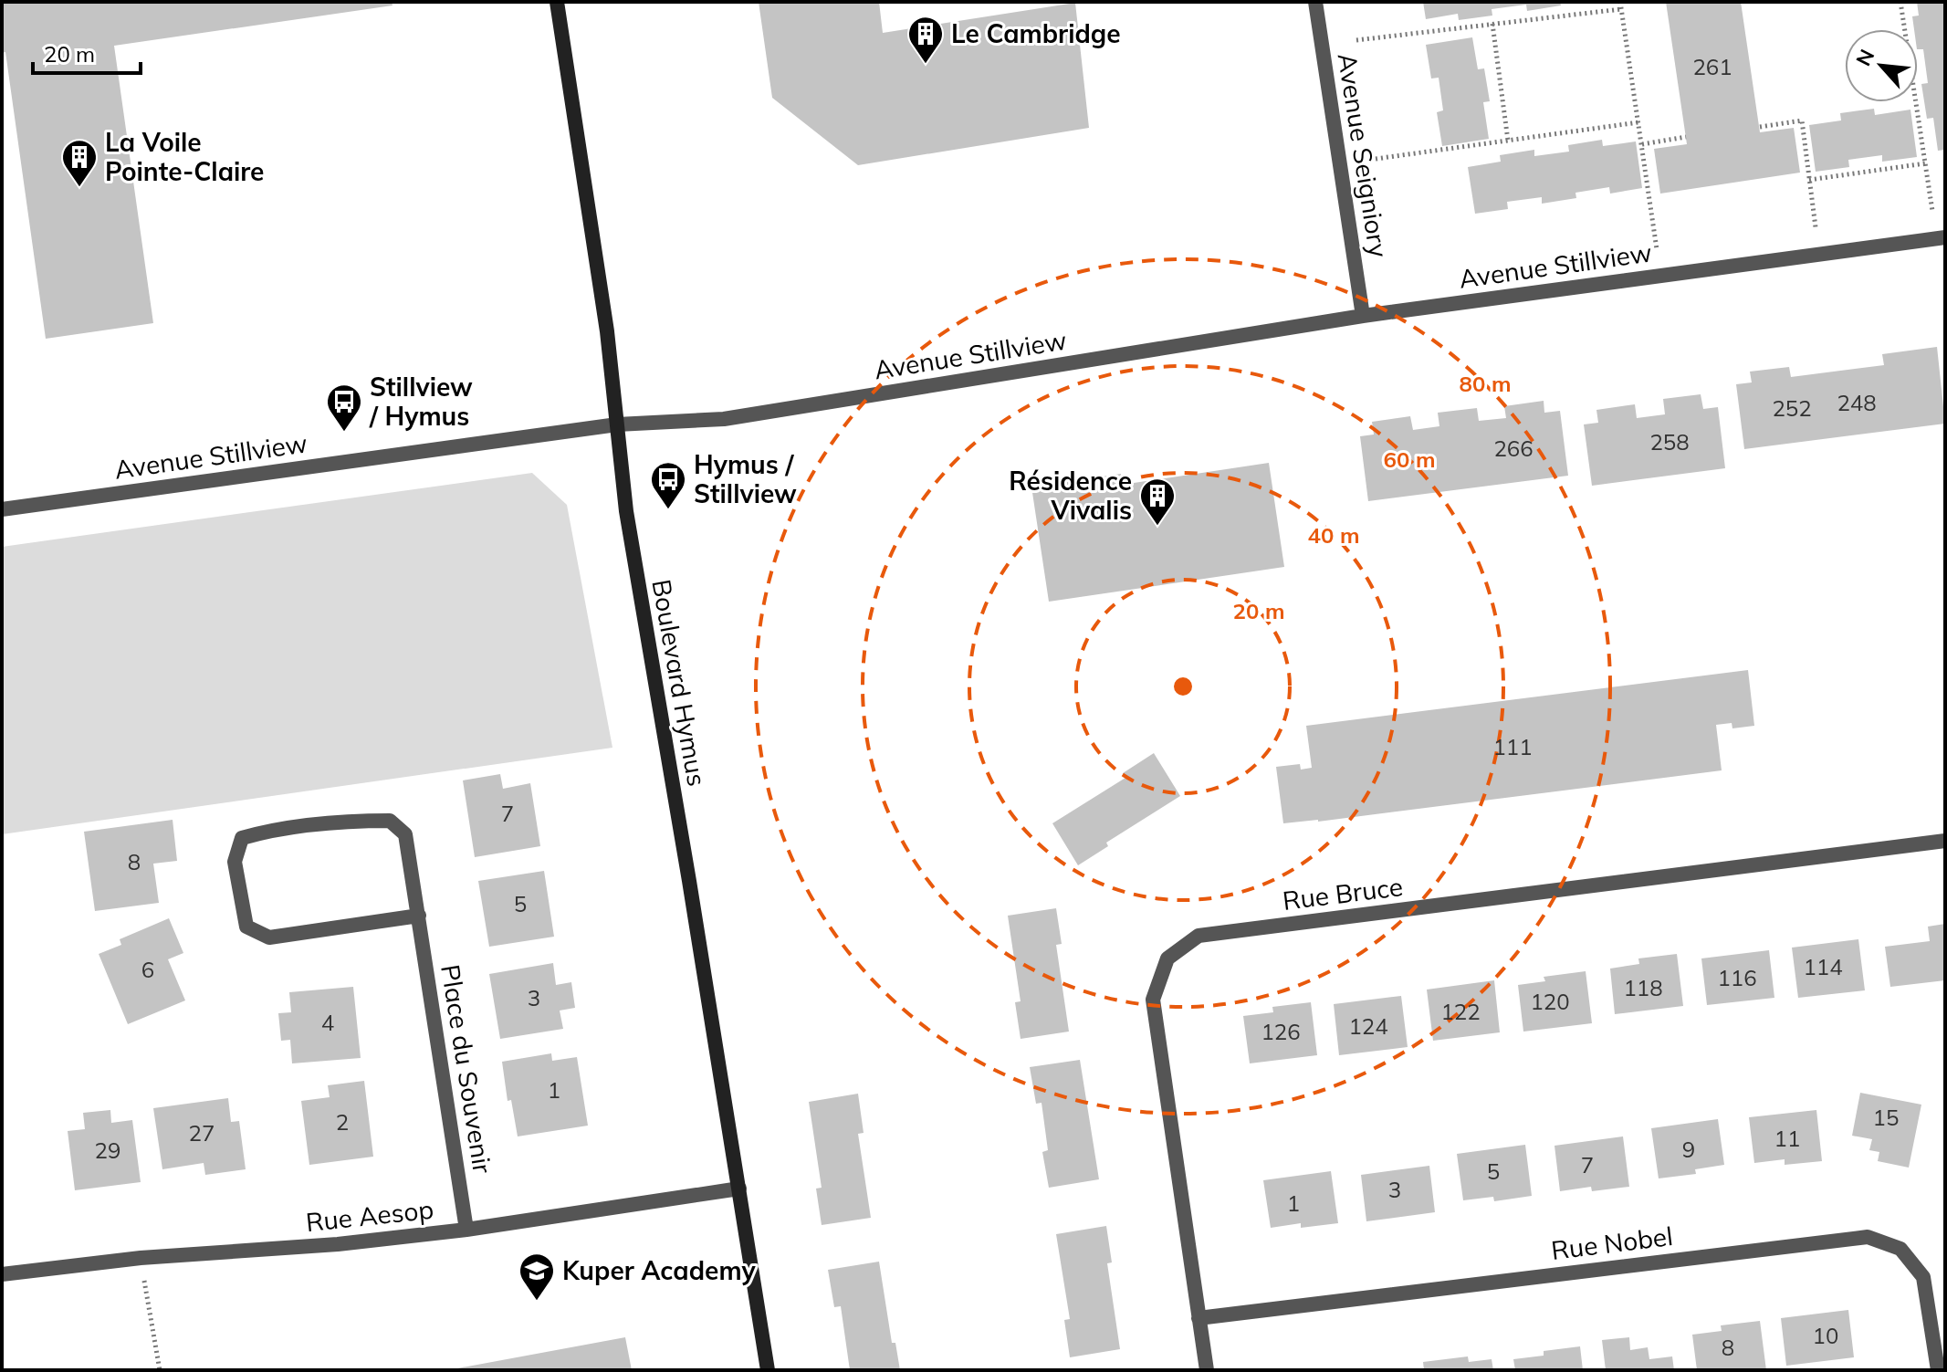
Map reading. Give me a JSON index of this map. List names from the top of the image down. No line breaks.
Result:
{"streets":{"street":["Avenue Seigniory","Avenue Stillview","Boulevard Hymus","Rue Bruce","Place du Souvenir","Rue Aesop","Rue Nobel"]},"crossings":[["Avenue Seigniory","Avenue Stillview"],["Avenue Stillview","Boulevard Hymus"],["Boulevard Hymus","Rue Aesop"],["Rue Bruce","Rue Nobel"],["Place du Souvenir","Rue Aesop"]],"places":{"building":["Le Cambridge","La Voile Pointe-Claire","Résidence Vivalis"],"bus stop":["Stillview / Hymus","Hymus / Stillview"],"school or university":["Kuper Academy"]},"house_numbers":["261","248","252","258","266","111","7","8","5","114","6","116","118","3","120","122","4","124","126","1","15","2","27","11","9","29","7","5","3","1","10","8"],"scale_bar":"20 m","north":"top left","rings":["80 m","60 m","40 m","20 m"]}
